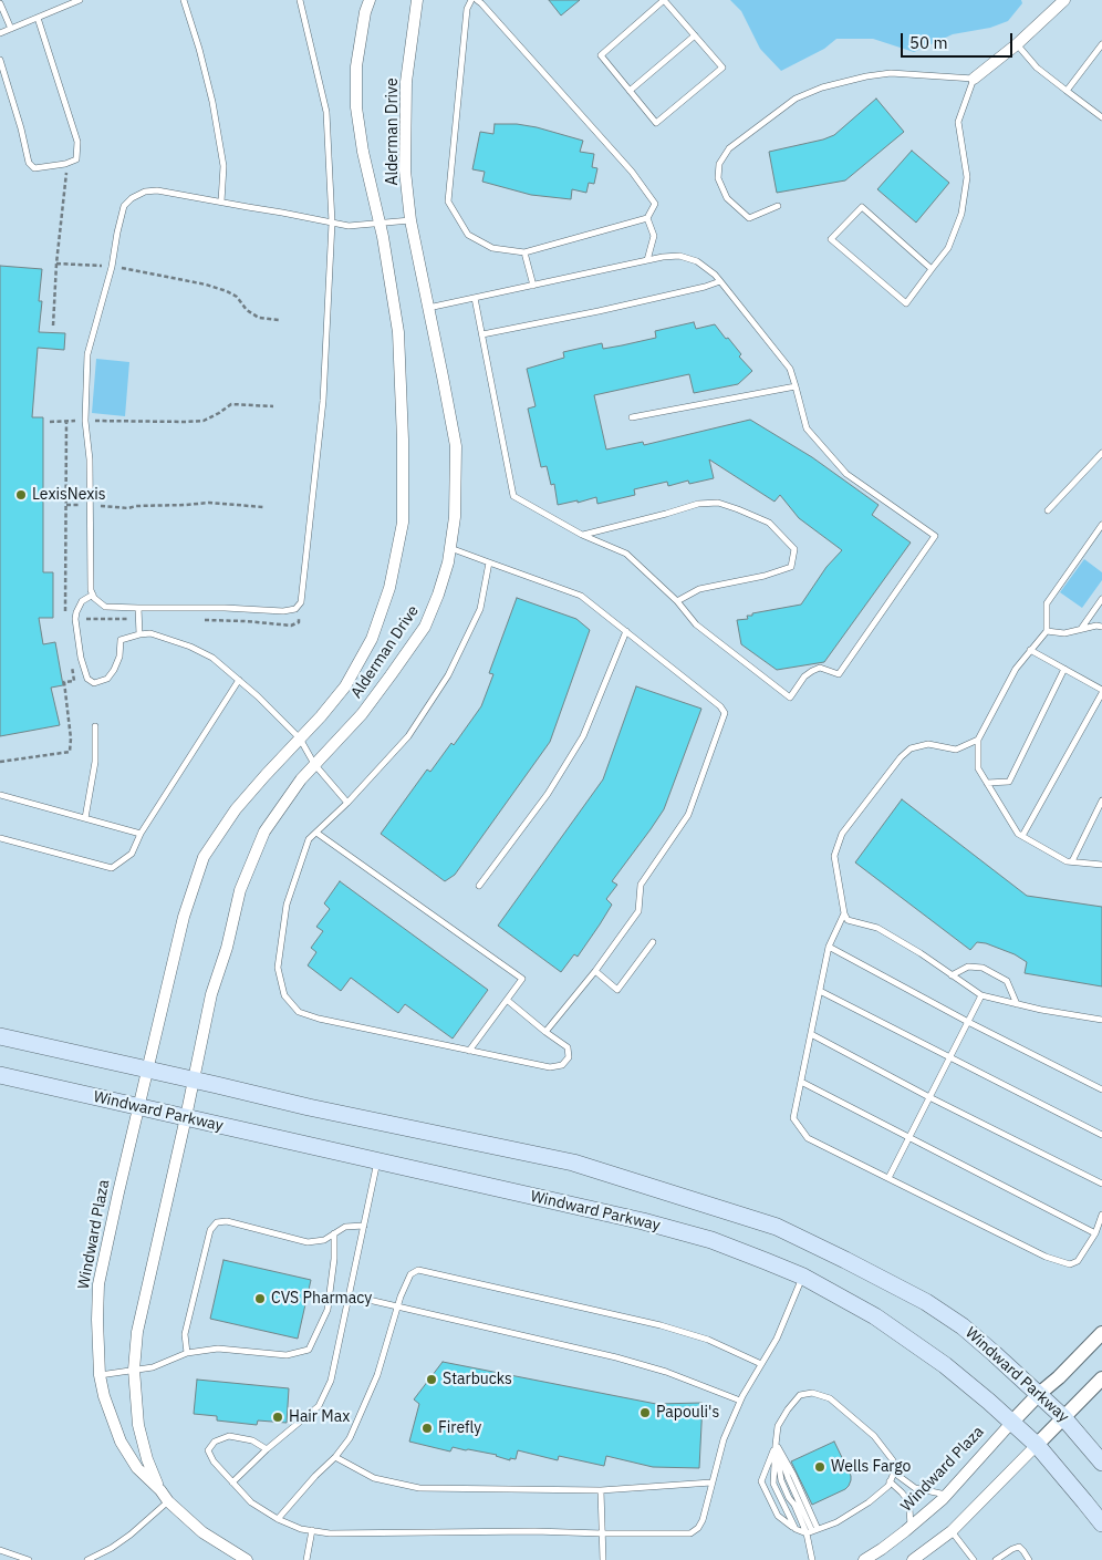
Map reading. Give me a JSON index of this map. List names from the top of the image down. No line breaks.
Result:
{"streets":{"main road":["Windward Parkway"],"street":["Alderman Drive","Windward Plaza"]},"crossings":[["Alderman Drive","Windward Parkway"],["Alderman Drive","Windward Plaza"],["Windward Parkway","Windward Plaza"]],"places":["LexisNexis","CVS Pharmacy","Starbucks","Papouli's","Hair Max","Firefly","Wells Fargo"],"scale_bar":"50 m"}
